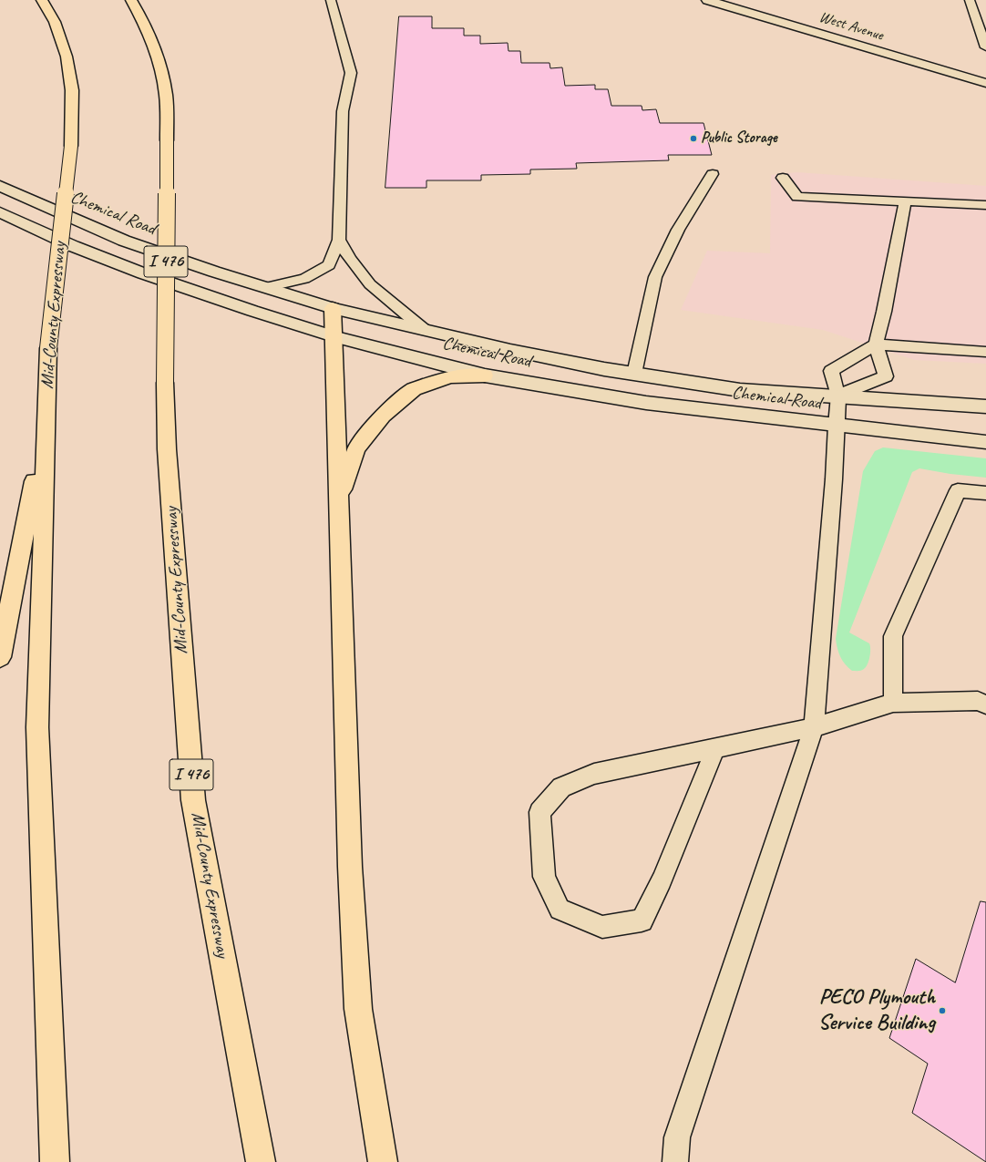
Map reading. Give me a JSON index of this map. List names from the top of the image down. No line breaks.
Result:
{"streets":{"highway":["I 476","Mid-County Expressway"],"main road":["West Avenue","Chemical Road"]},"places":["Public Storage","PECO Plymouth Service Building"]}
